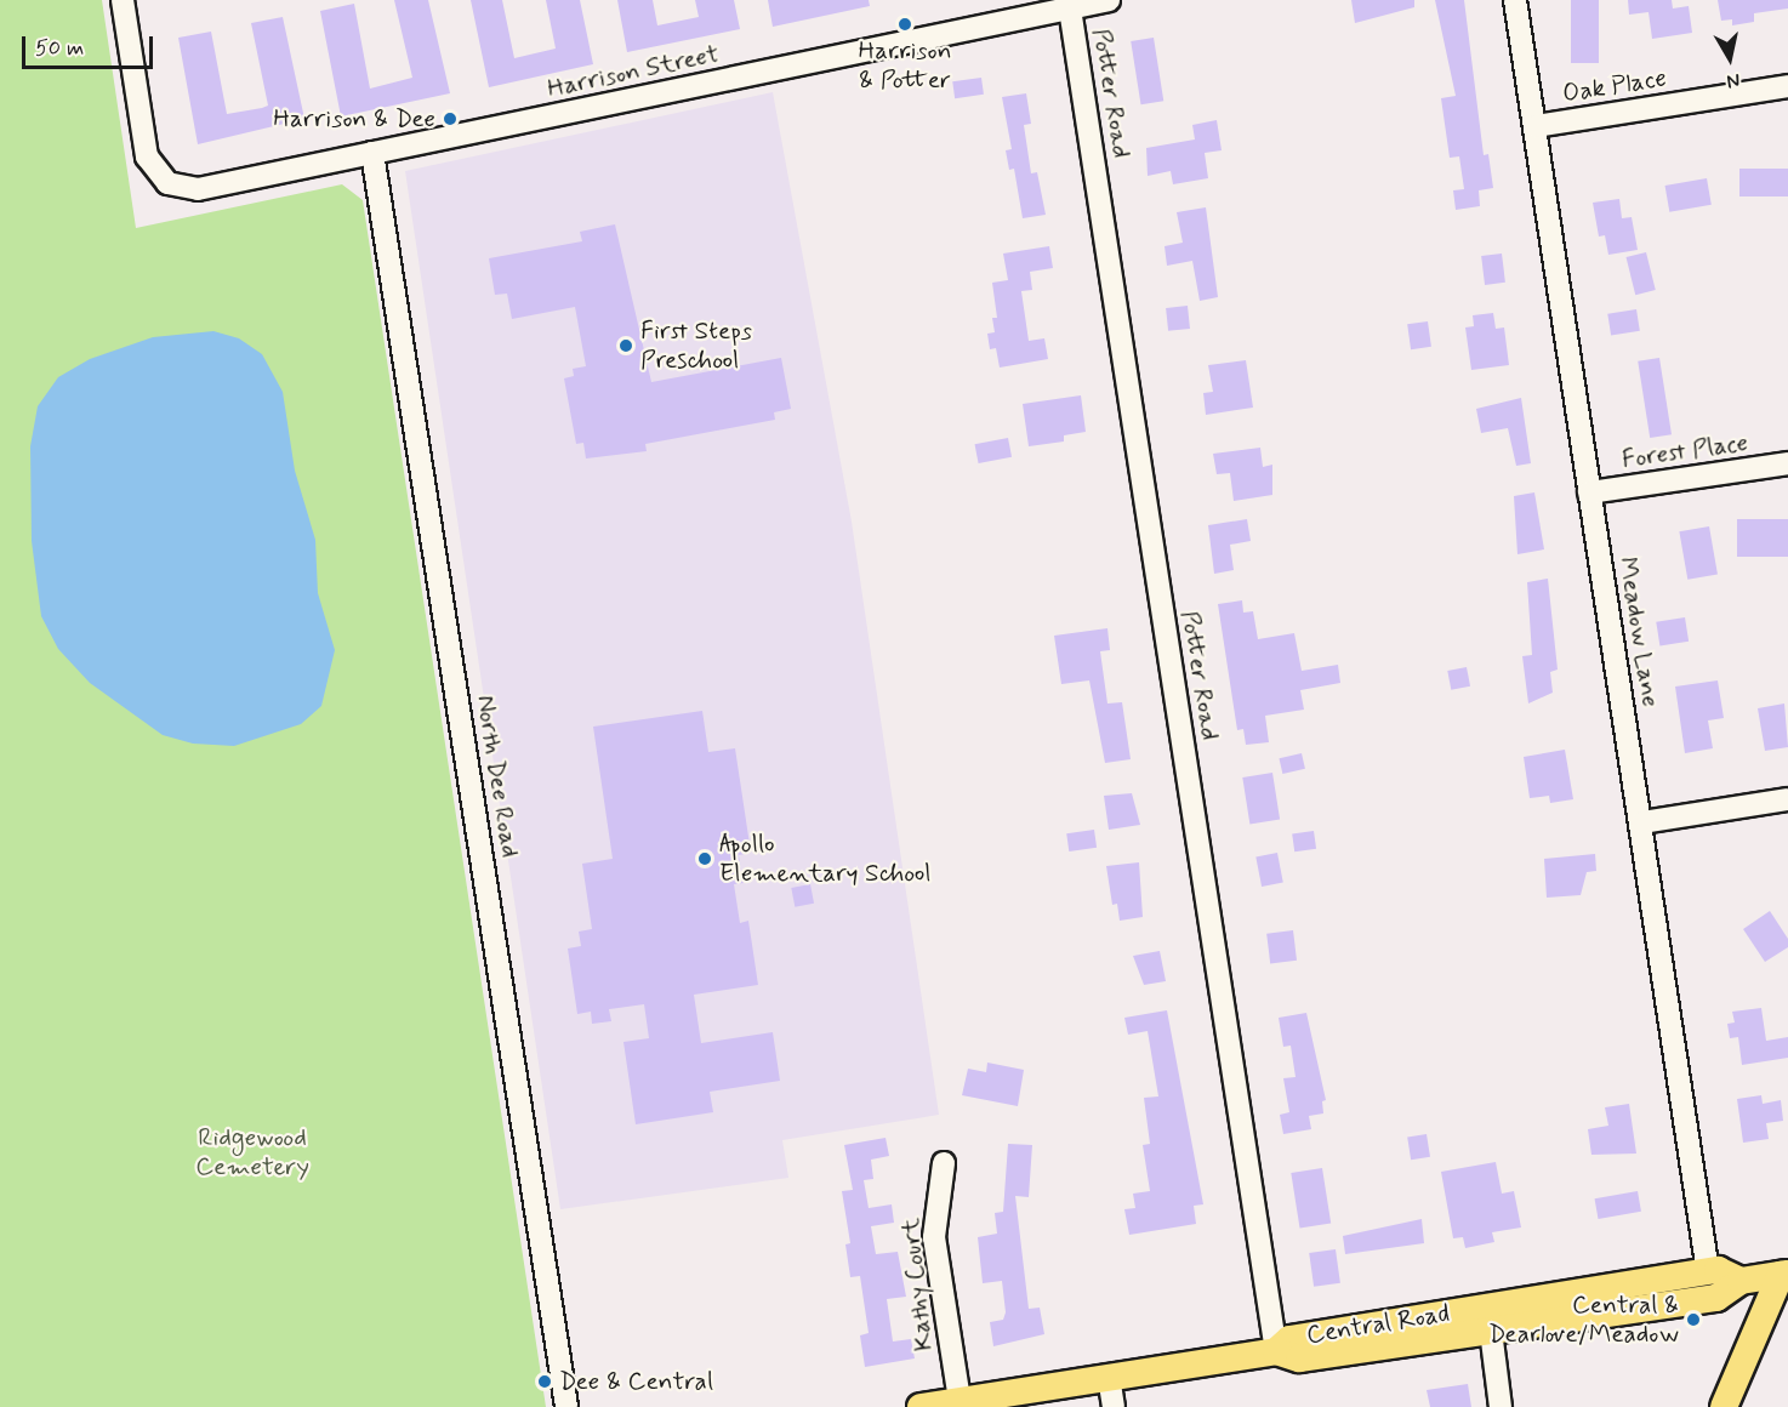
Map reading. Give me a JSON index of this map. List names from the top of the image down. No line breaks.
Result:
{"streets":{"main road":["Central Road"],"street":["Harrison Street","Oak Place","Potter Road","Forest Place","Meadow Lane","North Dee Road","Kathy Court"]},"crossings":[["Harrison Street","Potter Road"],["Harrison Street","North Dee Road"],["Oak Place","Meadow Lane"],["Potter Road","Central Road"],["Forest Place","Meadow Lane"],["Meadow Lane","Central Road"],["Kathy Court","Central Road"]],"parks":["Ridgewood Cemetery"],"places":["Harrison & Potter","Harrison & Dee","First Steps Preschool","Apollo Elementary School","Central & Dearlove/Meadow","Dee & Central"],"scale_bar":"50 m","north":"bottom"}
